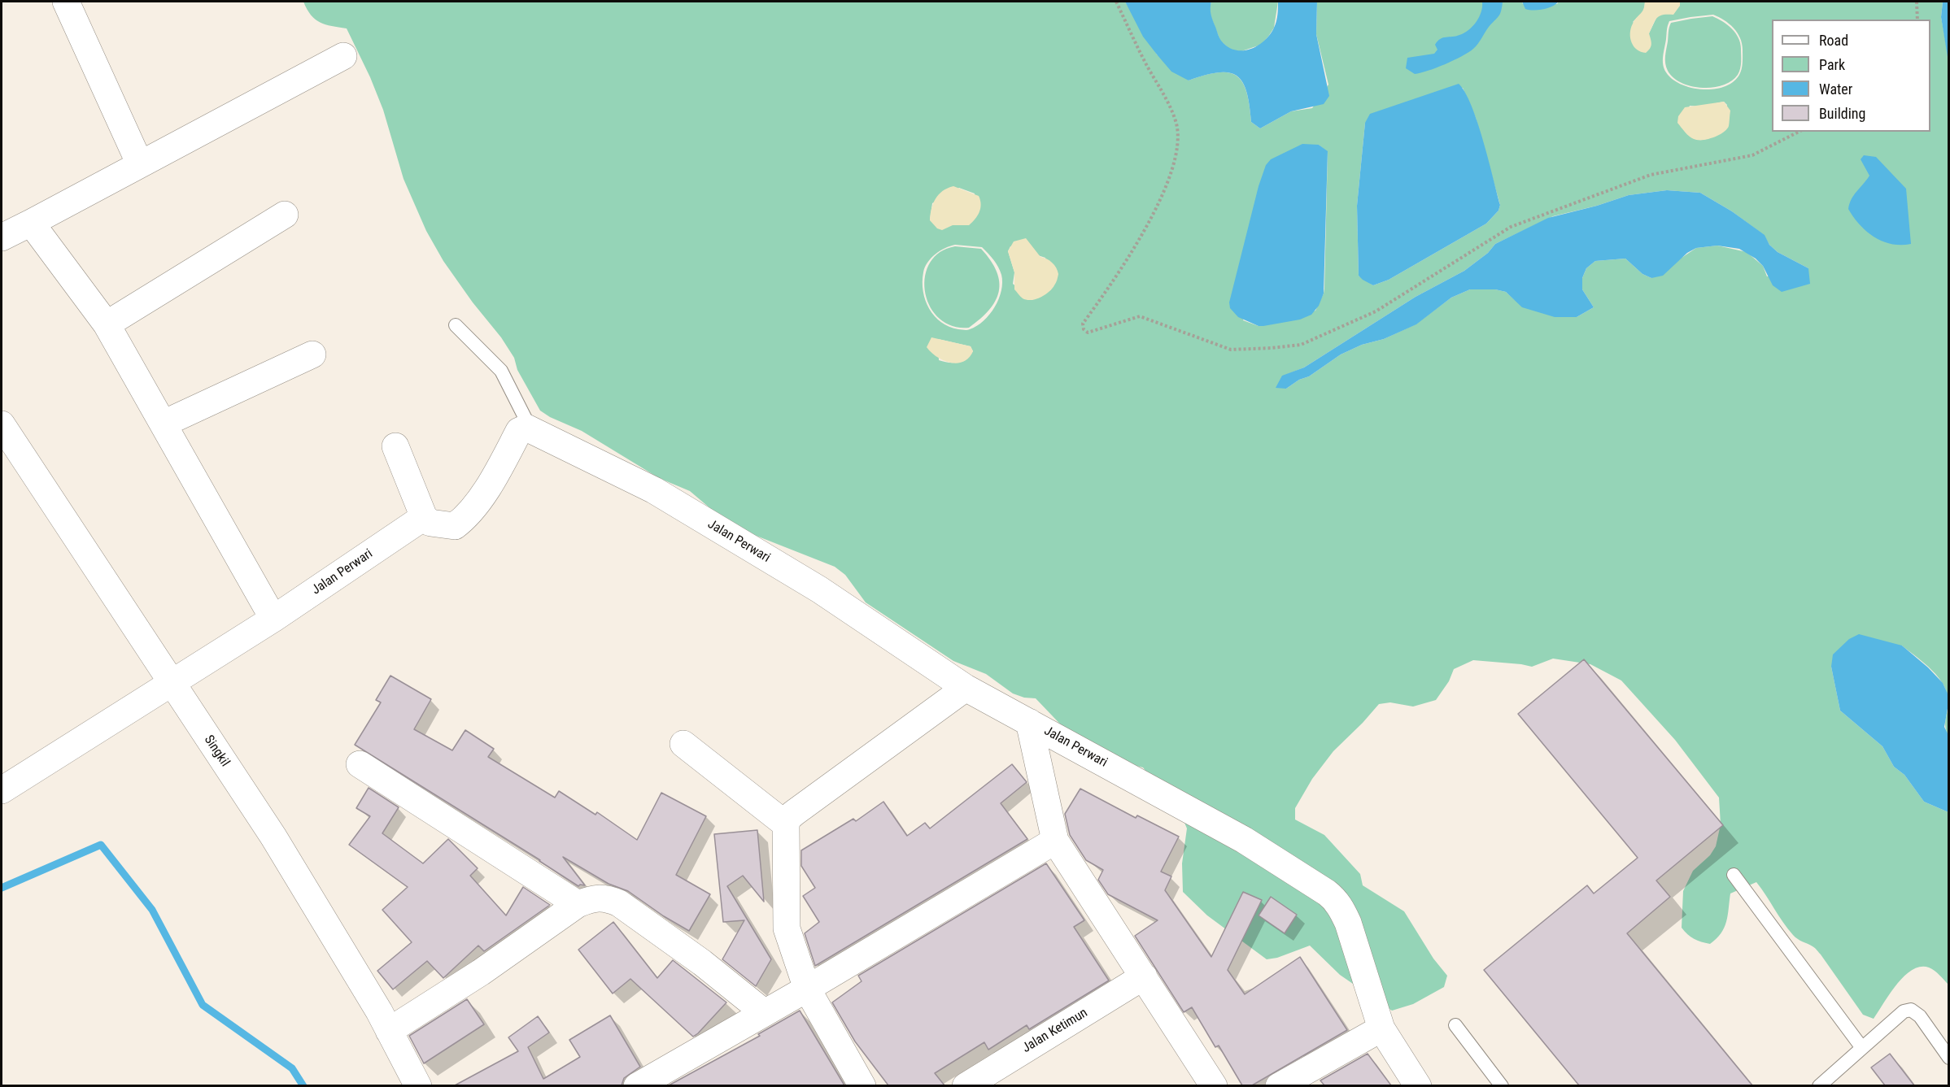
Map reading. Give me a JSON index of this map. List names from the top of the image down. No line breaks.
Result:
{"streets":{"street":["Jalan Perwari","Singkil","Jalan Ketimun"]},"crossings":[["Jalan Perwari","Singkil"]],"legend":["Road","Park","Water","Building"]}
